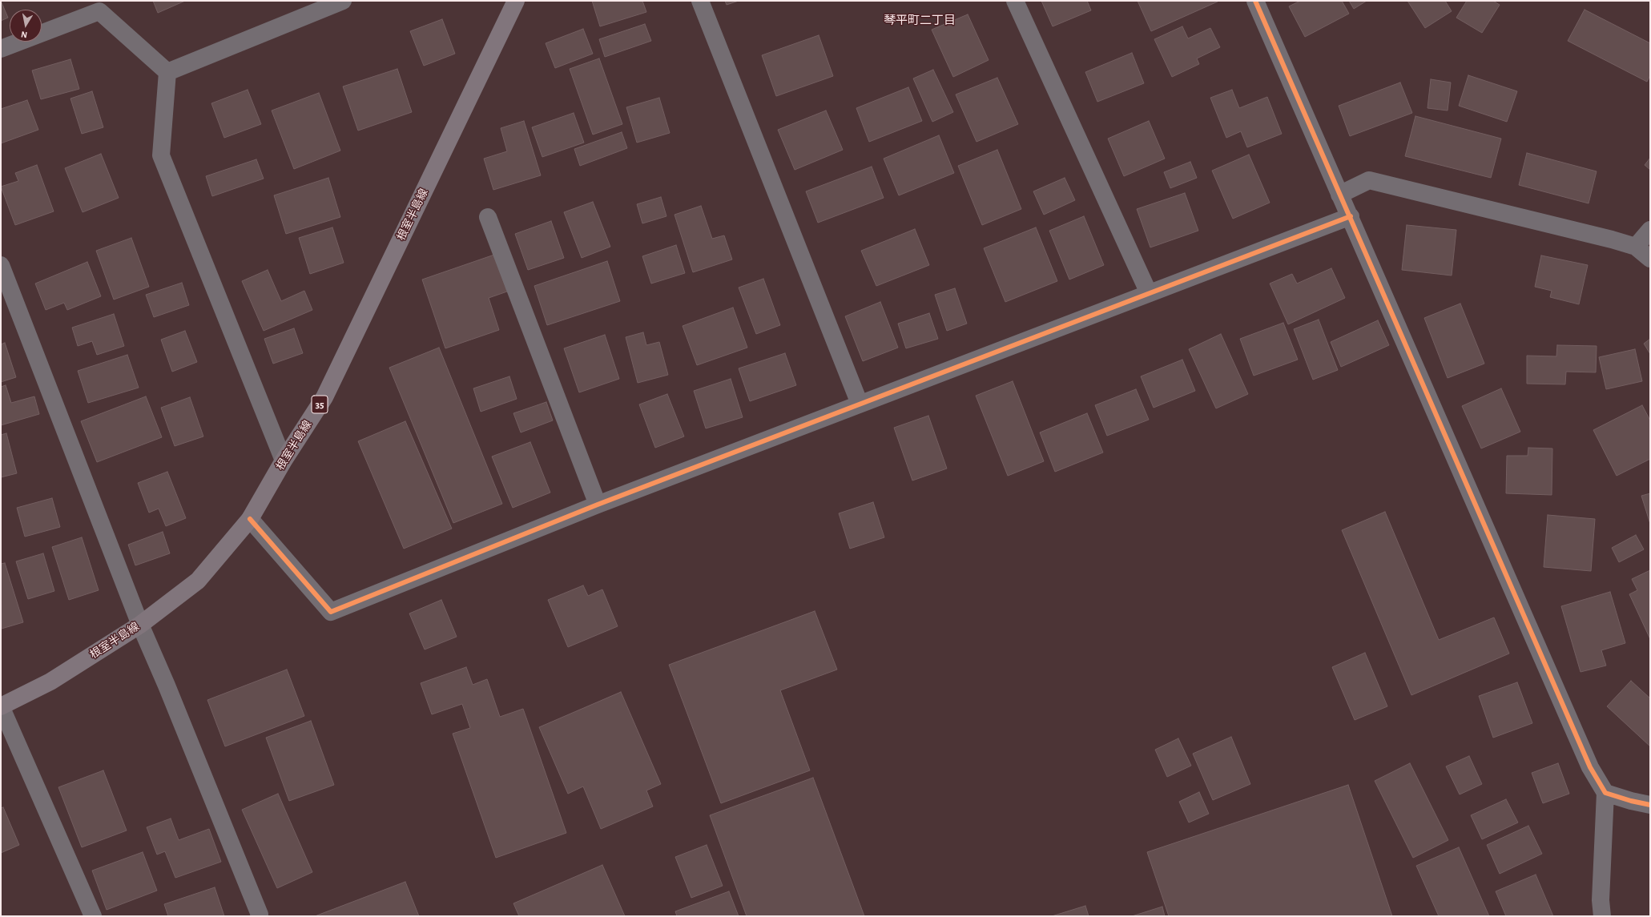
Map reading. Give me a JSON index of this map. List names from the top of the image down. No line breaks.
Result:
{"streets":{"main road":["根室半島線","35"]},"districts":["琴平町二丁目"],"north":"bottom"}
